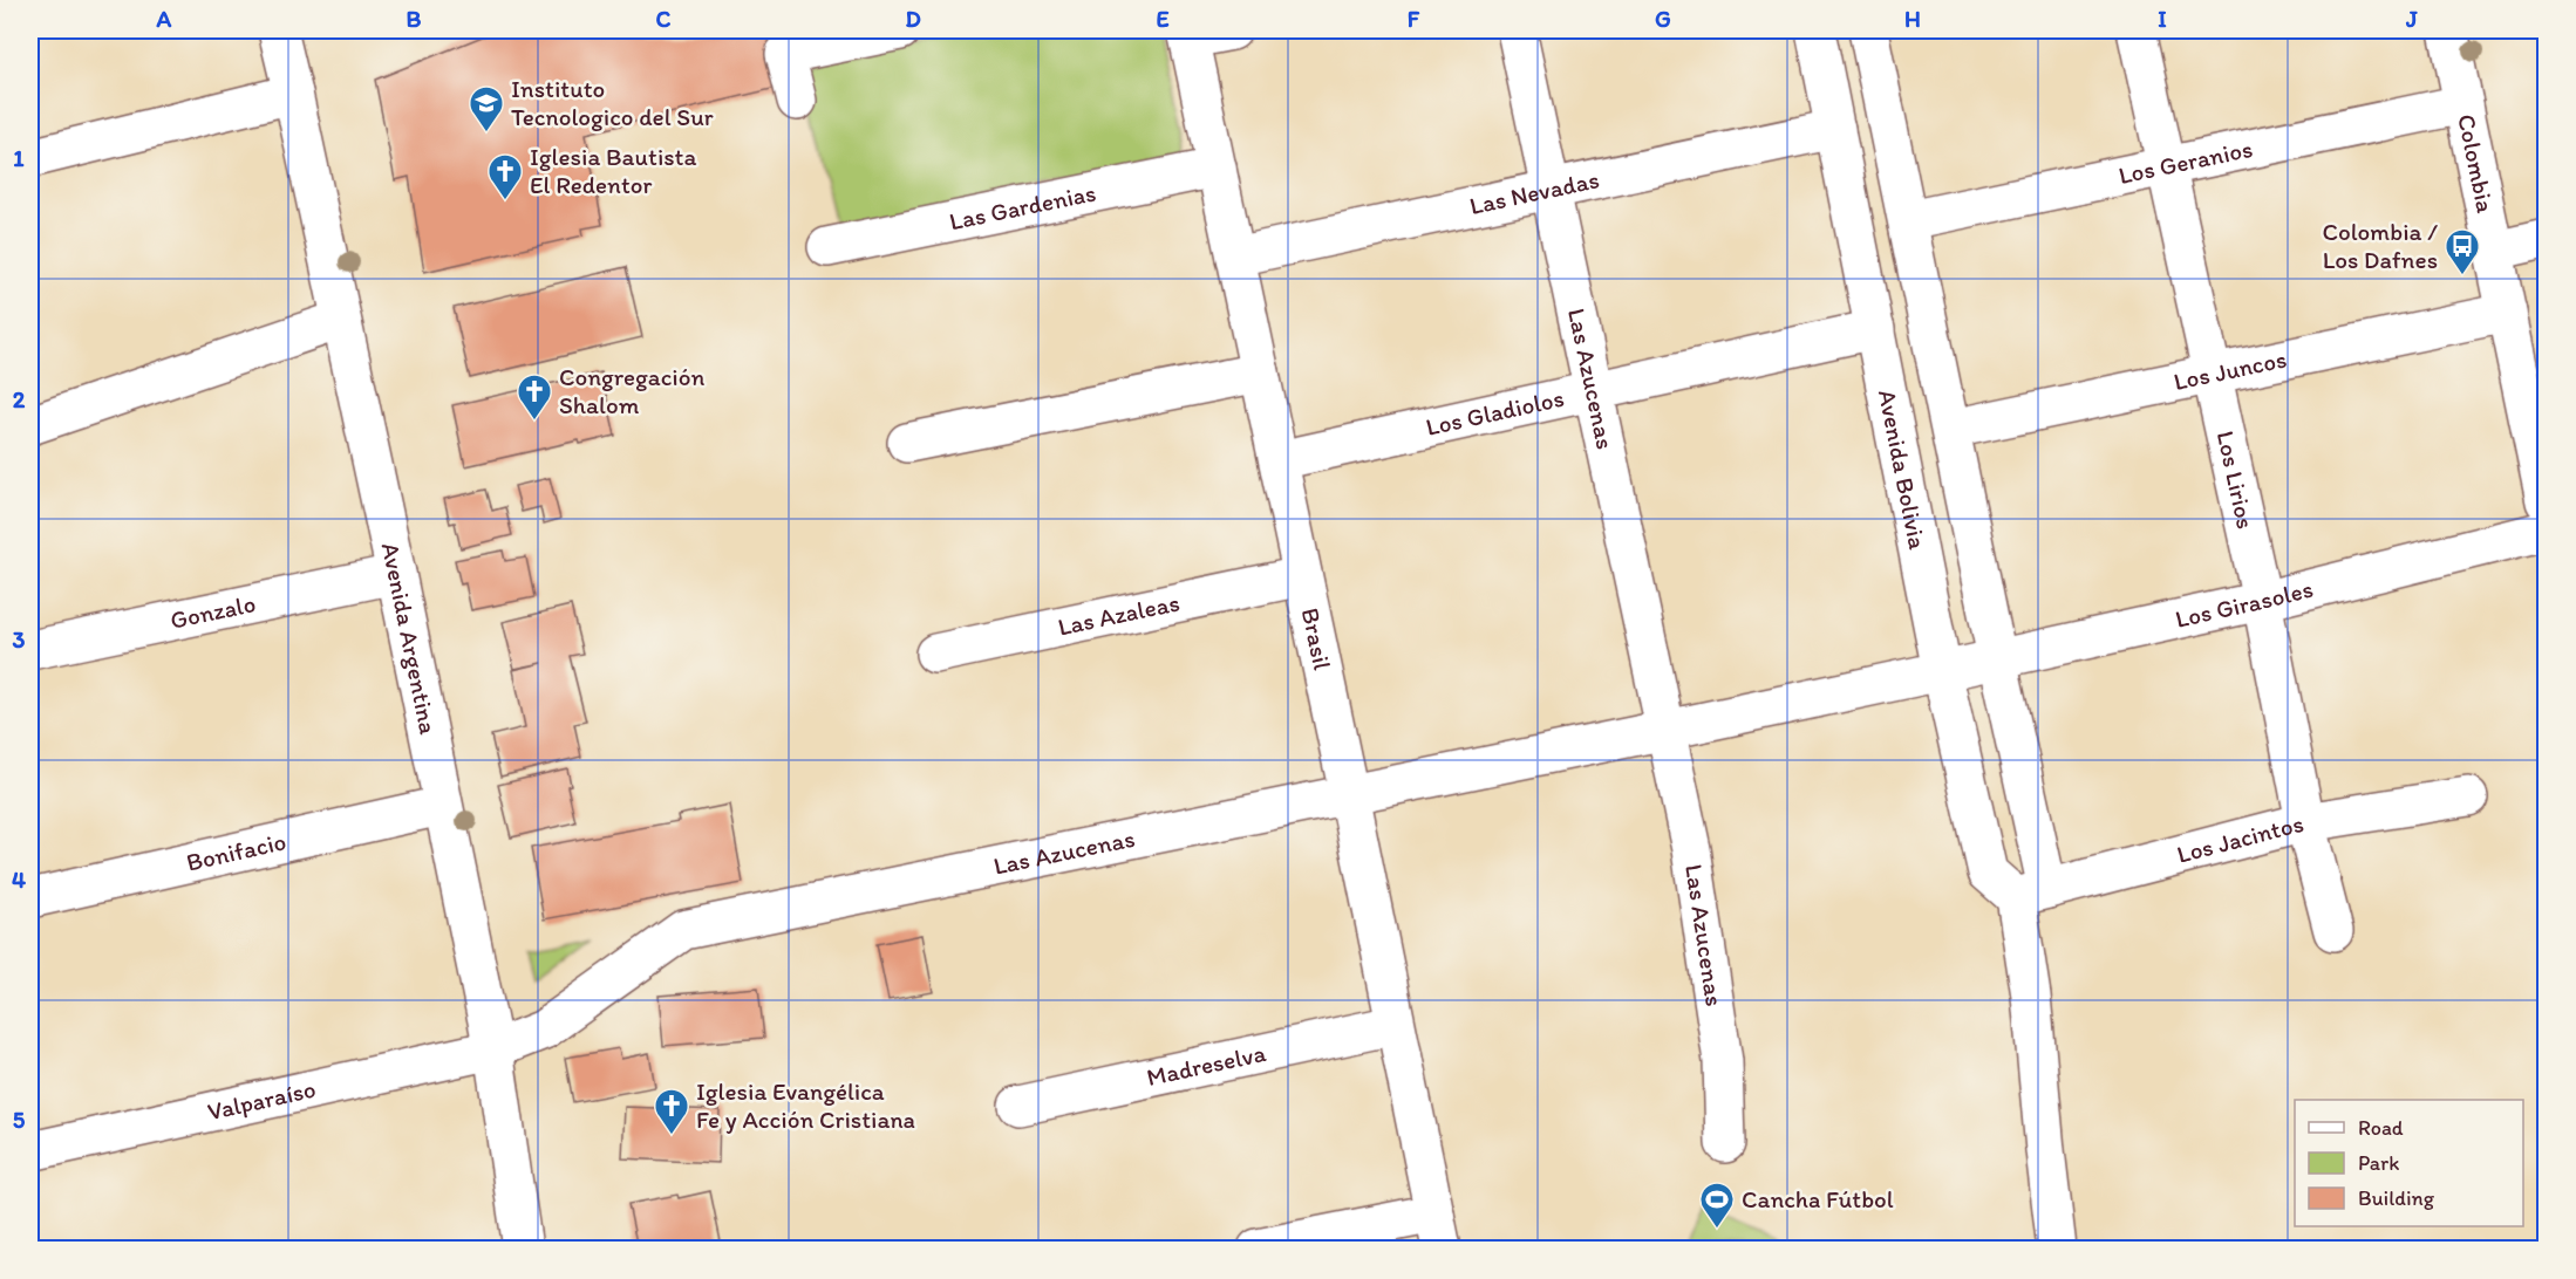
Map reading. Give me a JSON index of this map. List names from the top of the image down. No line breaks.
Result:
{"streets":{"street":["Los Geranios","Colombia","Las Nevadas","Las Gardenias","Los Juncos","Las Azucenas","Los Gladiolos","Avenida Bolivia","Los Lirios","Los Girasoles","Gonzalo","Las Azaleas","Avenida Argentina","Brasil","Los Jacintos","Bonifacio","Madreselva","Valparaíso"]},"crossings":[["Los Geranios","Colombia"],["Los Geranios","Los Lirios"],["Colombia","Los Juncos"],["Las Nevadas","Las Azucenas"],["Las Nevadas","Avenida Bolivia"],["Las Nevadas","Brasil"],["Las Gardenias","Brasil"],["Los Juncos","Los Lirios"],["Las Azucenas","Los Gladiolos"],["Las Azucenas","Avenida Bolivia"],["Las Azucenas","Los Girasoles"],["Las Azucenas","Avenida Argentina"],["Las Azucenas","Brasil"],["Las Azucenas","Valparaíso"],["Los Gladiolos","Avenida Bolivia"],["Los Gladiolos","Brasil"],["Avenida Bolivia","Los Girasoles"],["Avenida Bolivia","Los Jacintos"],["Los Lirios","Los Girasoles"],["Los Lirios","Los Jacintos"],["Gonzalo","Avenida Argentina"],["Las Azaleas","Brasil"],["Avenida Argentina","Bonifacio"],["Avenida Argentina","Valparaíso"],["Brasil","Madreselva"]],"places":{"school or university":["Instituto Tecnologico del Sur"],"church":["Iglesia Bautista El Redentor","Congregación Shalom","Iglesia Evangélica Fe y Acción Cristiana"],"bus stop":["Colombia / Los Dafnes"],"sports":["Cancha Fútbol"]},"legend":["Road","Park","Building"],"grid":{"columns":["A","B","C","D","E","F","G","H","I","J"],"rows":["1","2","3","4","5"]}}
